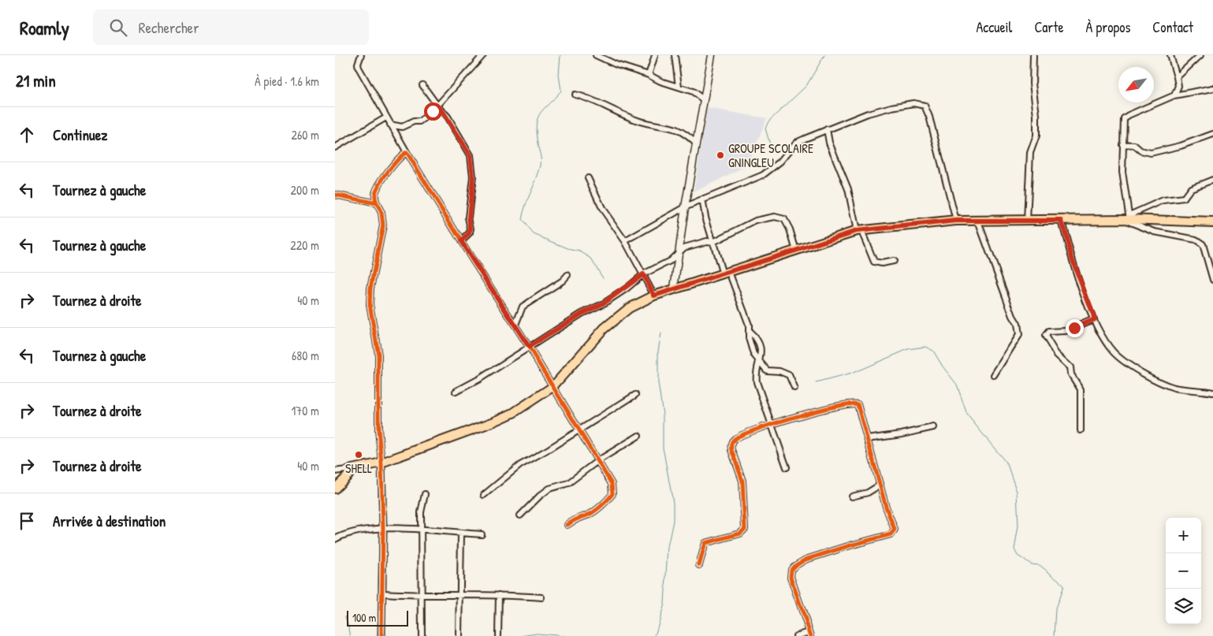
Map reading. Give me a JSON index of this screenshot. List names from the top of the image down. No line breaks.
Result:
{"places":["GROUPE SCOLAIRE GNINGLEU","SHELL"],"scale_bar":"100 m","north":"bottom left","page":{"header":"Roamly","search":"Rechercher","nav":["Accueil","Carte","À propos","Contact"],"heading":["21 min","À pied · 1.6 km"],"list":[["Continuez","260 m"],["Tournez à gauche","200 m"],["Tournez à gauche","220 m"],["Tournez à droite","40 m"],["Tournez à gauche","680 m"],["Tournez à droite","170 m"],["Tournez à droite","40 m"],"Arrivée à destination"],"map_buttons":["+","−"],"scale":"100 m"}}
